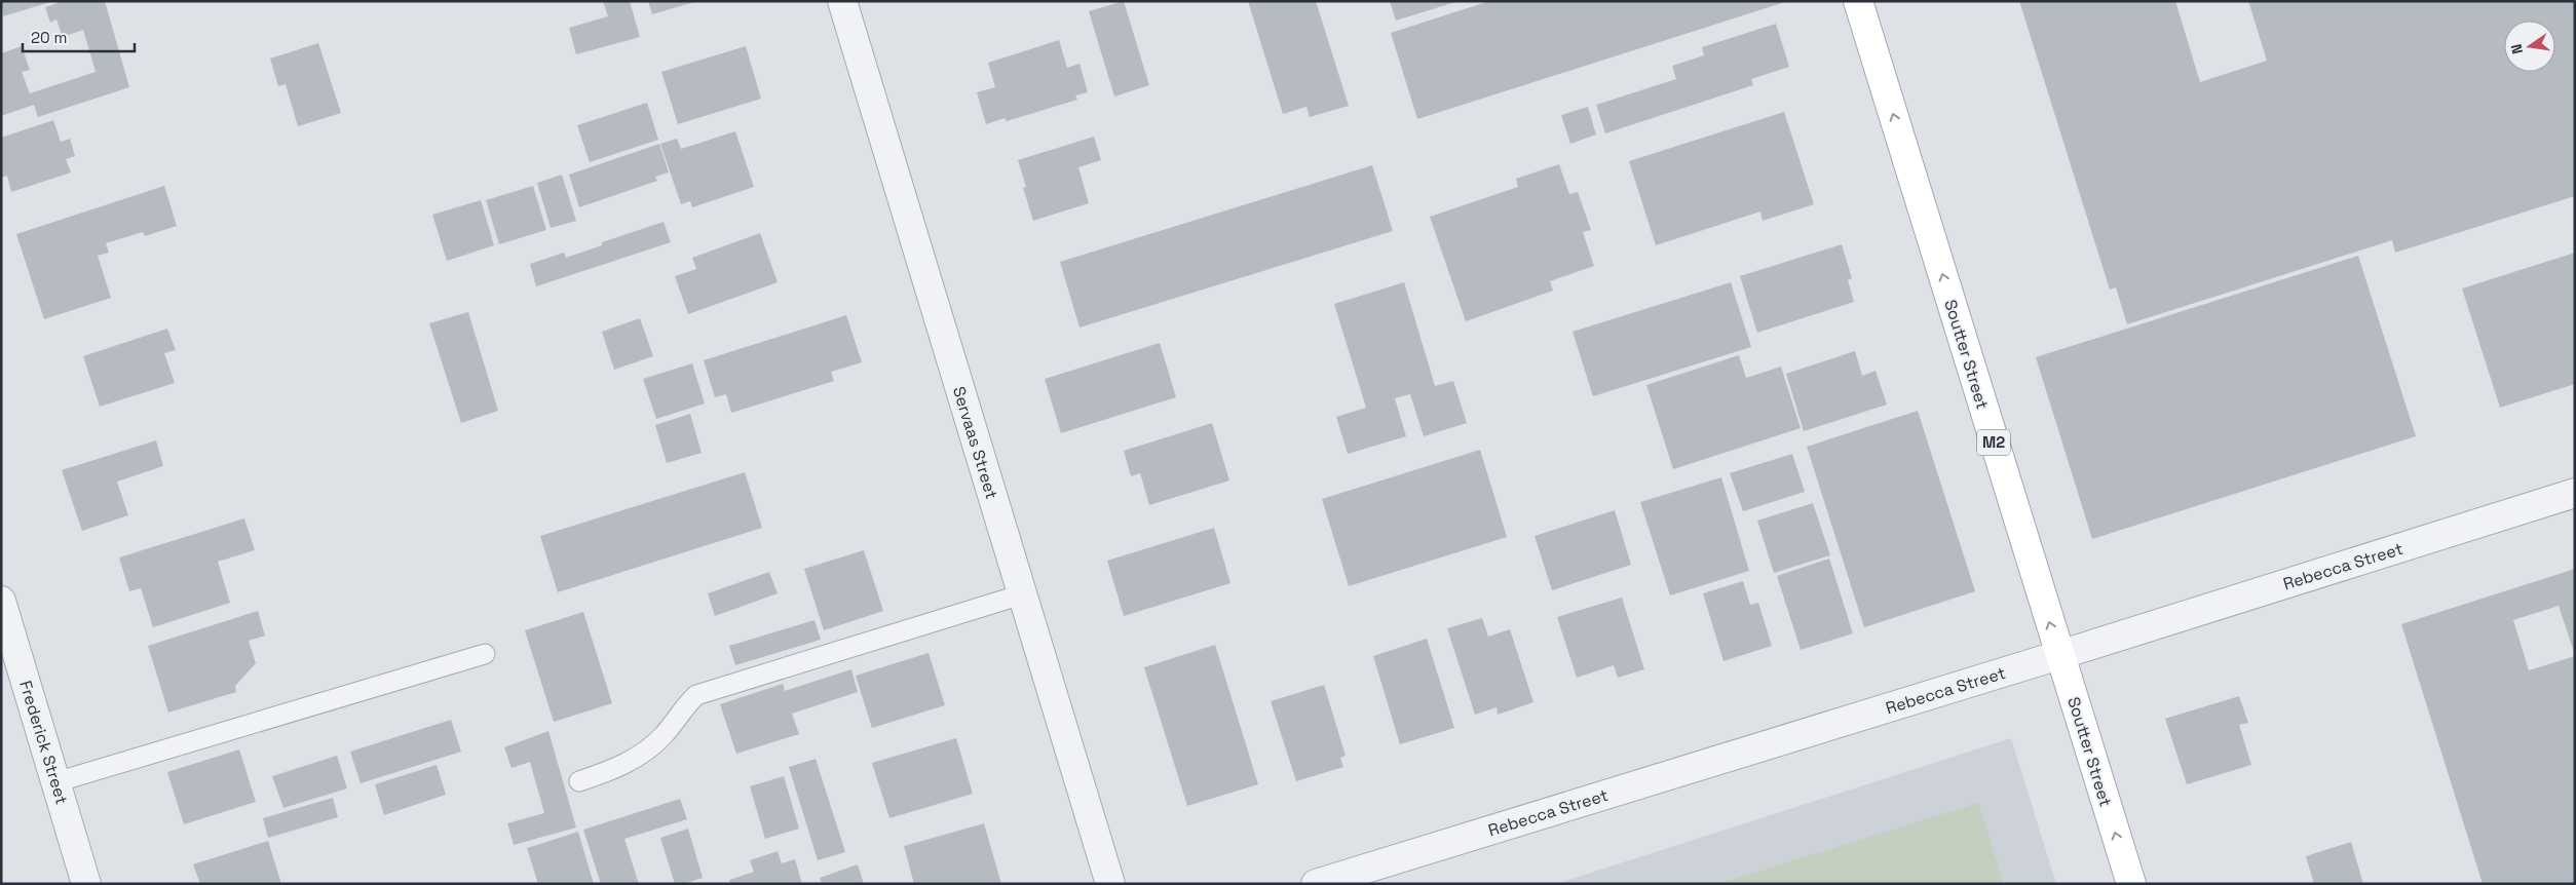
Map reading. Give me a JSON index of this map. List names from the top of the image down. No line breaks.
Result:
{"streets":{"main road":["Soutter Street","M2"],"street":["Servaas Street","Rebecca Street","Frederick Street"]},"crossings":[["Soutter Street","Rebecca Street"]],"one_way":["Soutter Street"],"scale_bar":"20 m","north":"left"}
